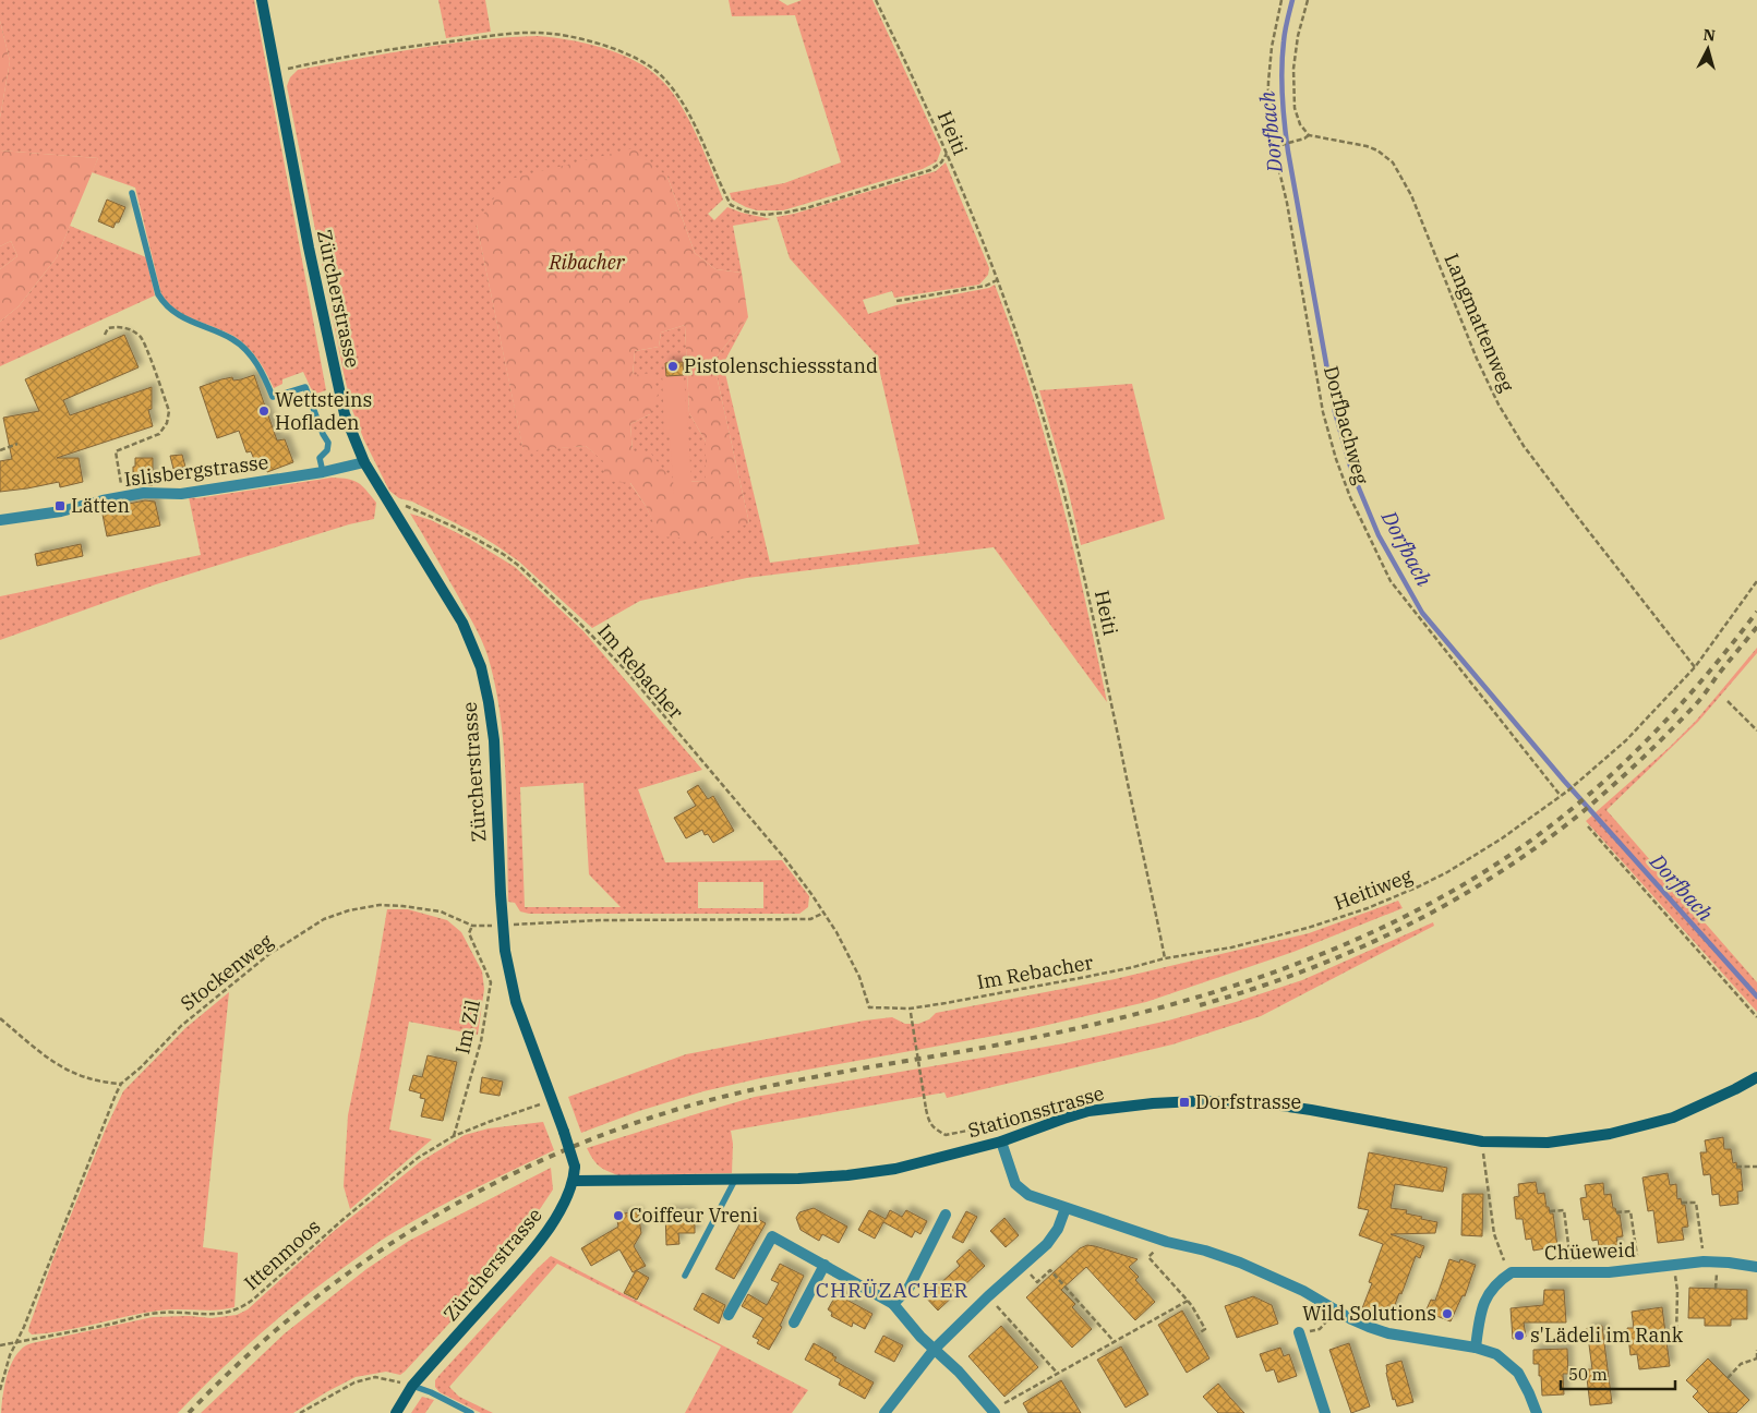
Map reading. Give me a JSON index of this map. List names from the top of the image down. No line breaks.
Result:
{"streets":{"main road":["Zürcherstrasse","Stationsstrasse"],"street":["Islisbergstrasse","Chüeweid"],"path":["Heiti","Langmattenweg","Dorfbachweg","Im Rebacher","Heitiweg","Stockenweg","Im Zil","Ittenmoos"]},"crossings":[["Heiti","Im Rebacher"],["Heiti","Heitiweg"],["Zürcherstrasse","Islisbergstrasse"],["Zürcherstrasse","Im Rebacher"],["Zürcherstrasse","Stockenweg"],["Zürcherstrasse","Stationsstrasse"],["Zürcherstrasse","Ittenmoos"],["Langmattenweg","Heitiweg"],["Dorfbachweg","Heitiweg"],["Im Rebacher","Heitiweg"],["Stockenweg","Im Zil"],["Im Zil","Ittenmoos"]],"districts":["CHRÜZACHER"],"water":["Dorfbach"],"parks":["Ribacher"],"places":{"other":["Pistolenschiessstand","Wettsteins Hofladen","Coiffeur Vreni","Wild Solutions","s'Lädeli im Rank"],"transit":["Lätten","Dorfstrasse"]},"scale_bar":"50 m","north":"top"}
